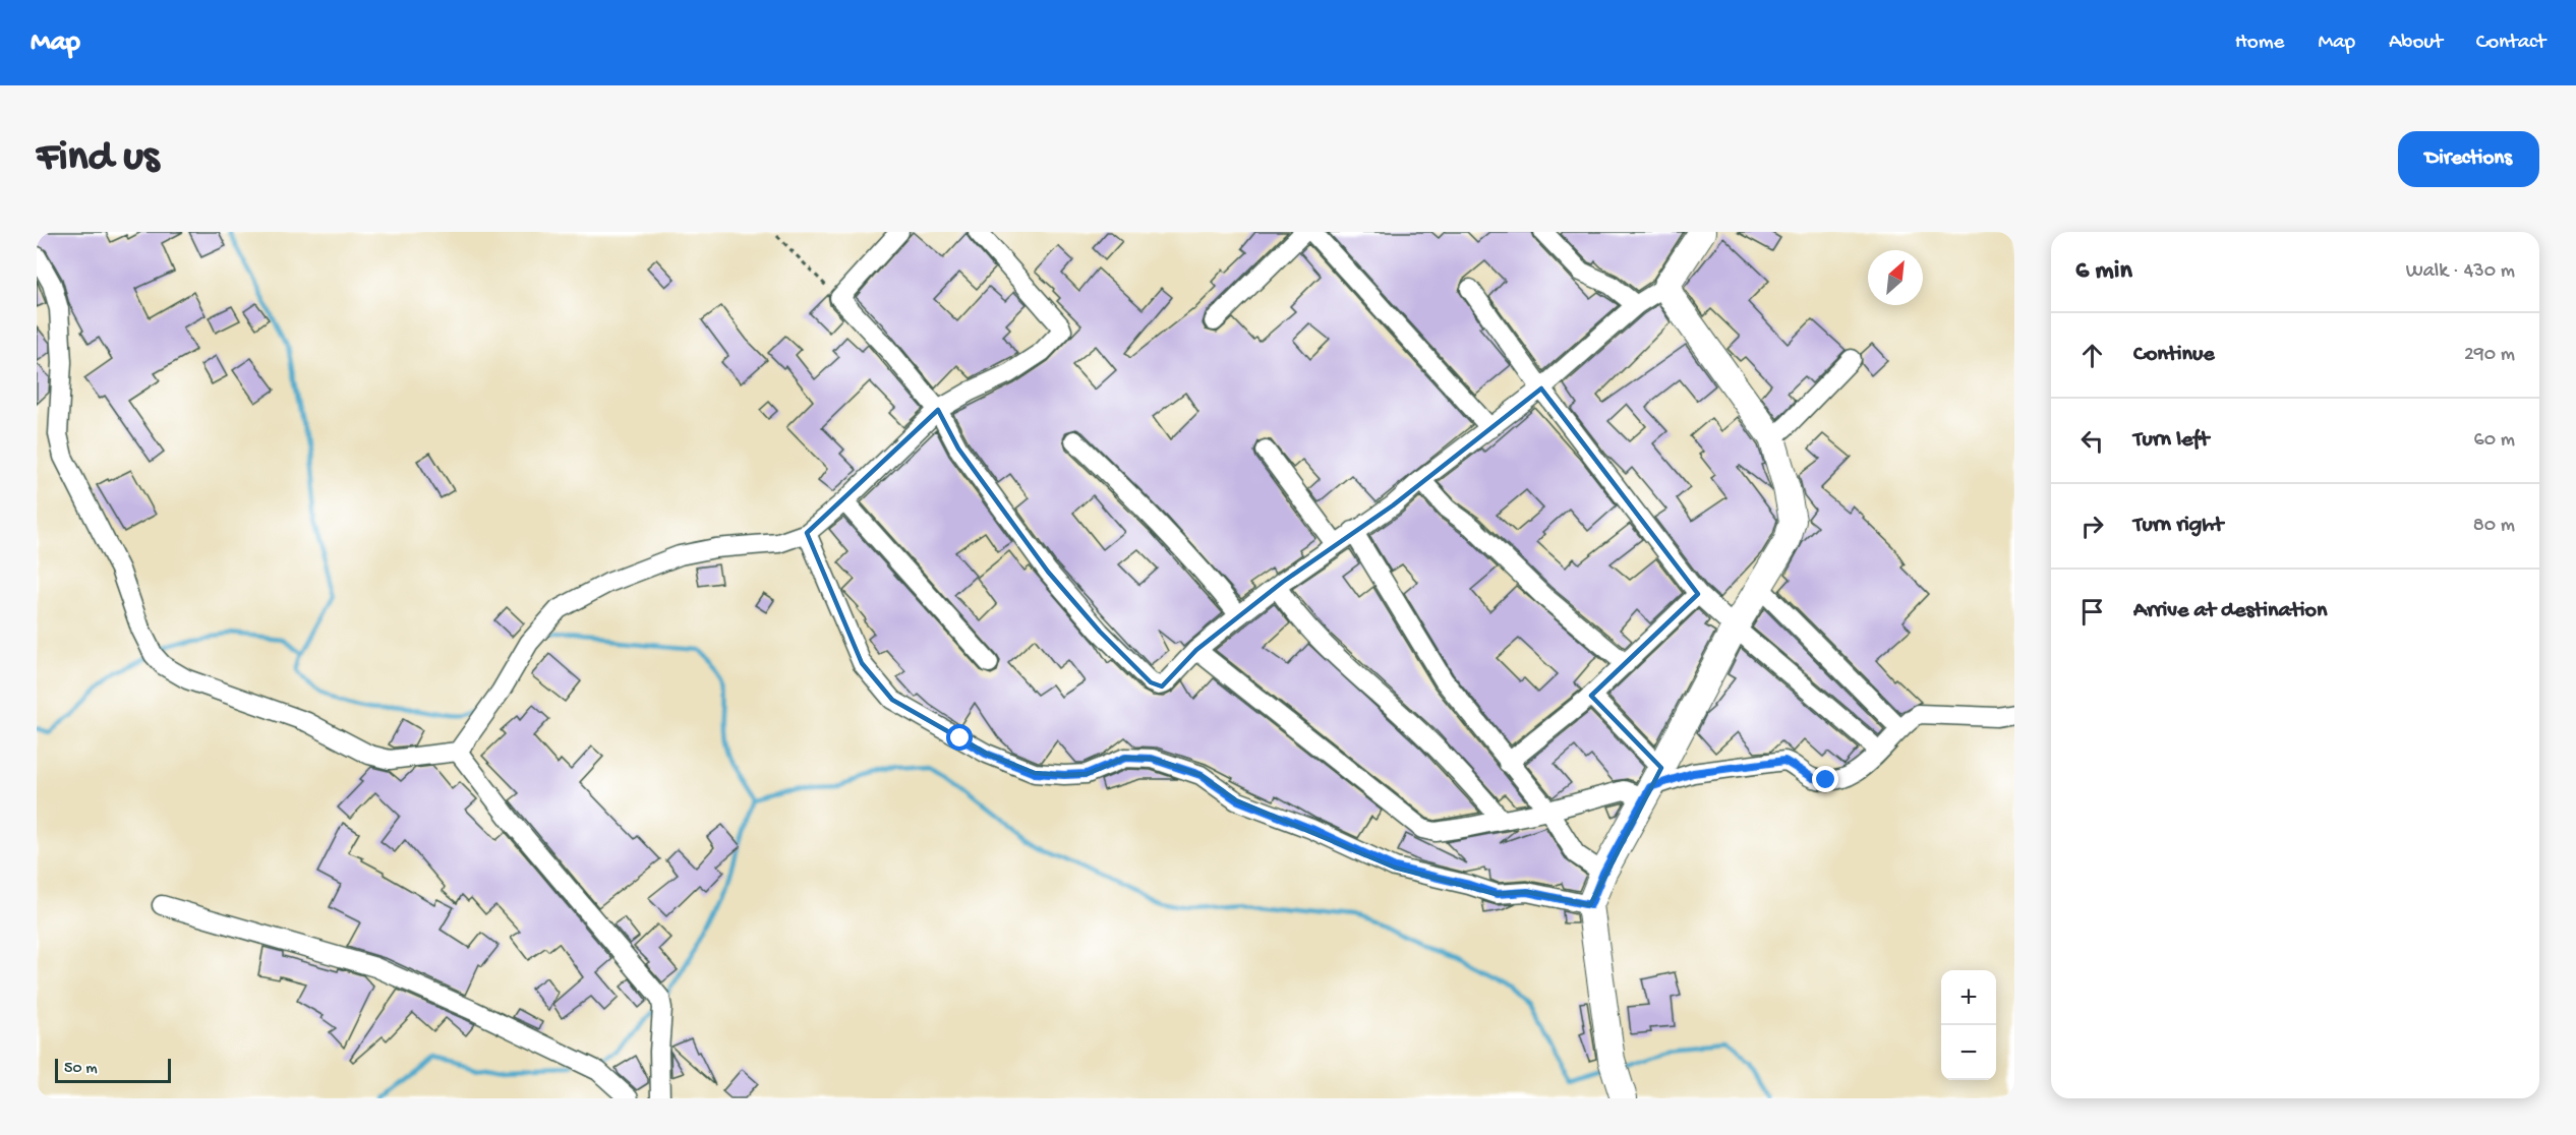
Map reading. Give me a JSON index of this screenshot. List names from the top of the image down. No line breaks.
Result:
{"scale_bar":"50 m","north":"top right","page":{"header":"Map","nav":["Home","Map","About","Contact"],"buttons":"Directions","title":"Find us","heading":["6 min","Walk · 430 m"],"list":[["Continue","290 m"],["Turn left","60 m"],["Turn right","80 m"],"Arrive at destination"],"map_buttons":["+","−"],"scale":"50 m"}}
